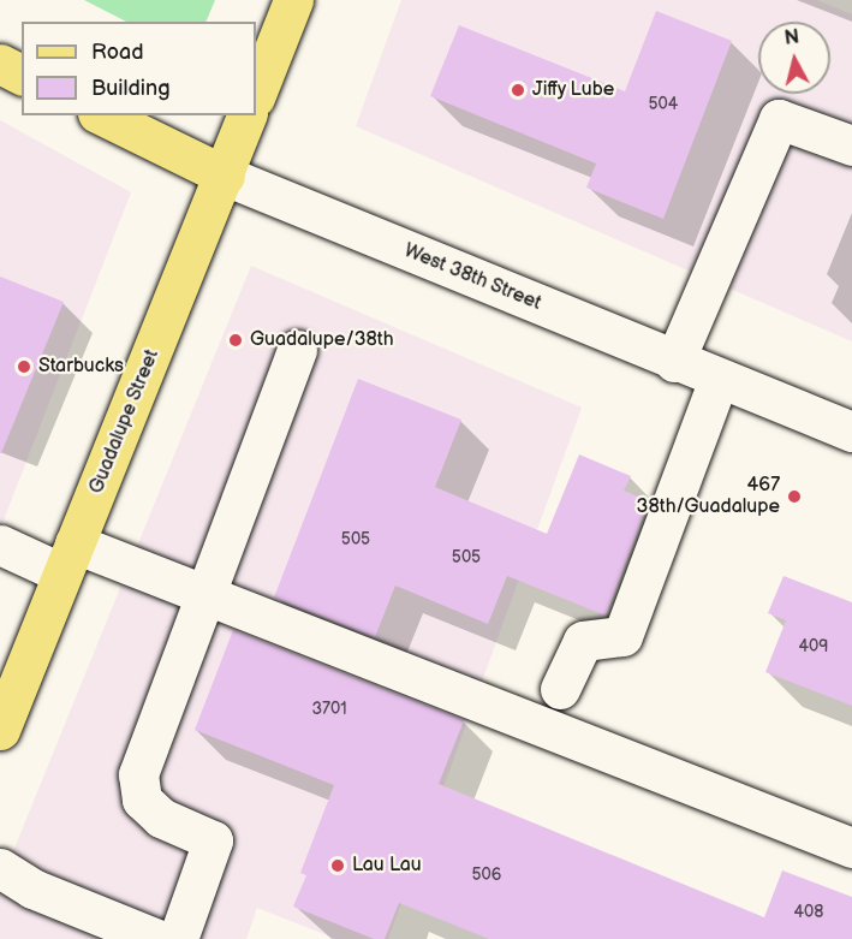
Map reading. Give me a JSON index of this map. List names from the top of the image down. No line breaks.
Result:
{"streets":{"main road":["West 38th Street","Guadalupe Street"]},"crossings":[["West 38th Street","Guadalupe Street"]],"places":["Jiffy Lube","Guadalupe/38th","Starbucks","467 38th/Guadalupe","Lau Lau"],"house_numbers":["504","505","505","409","3701","506","408"],"legend":["Road","Building"],"north":"top"}
